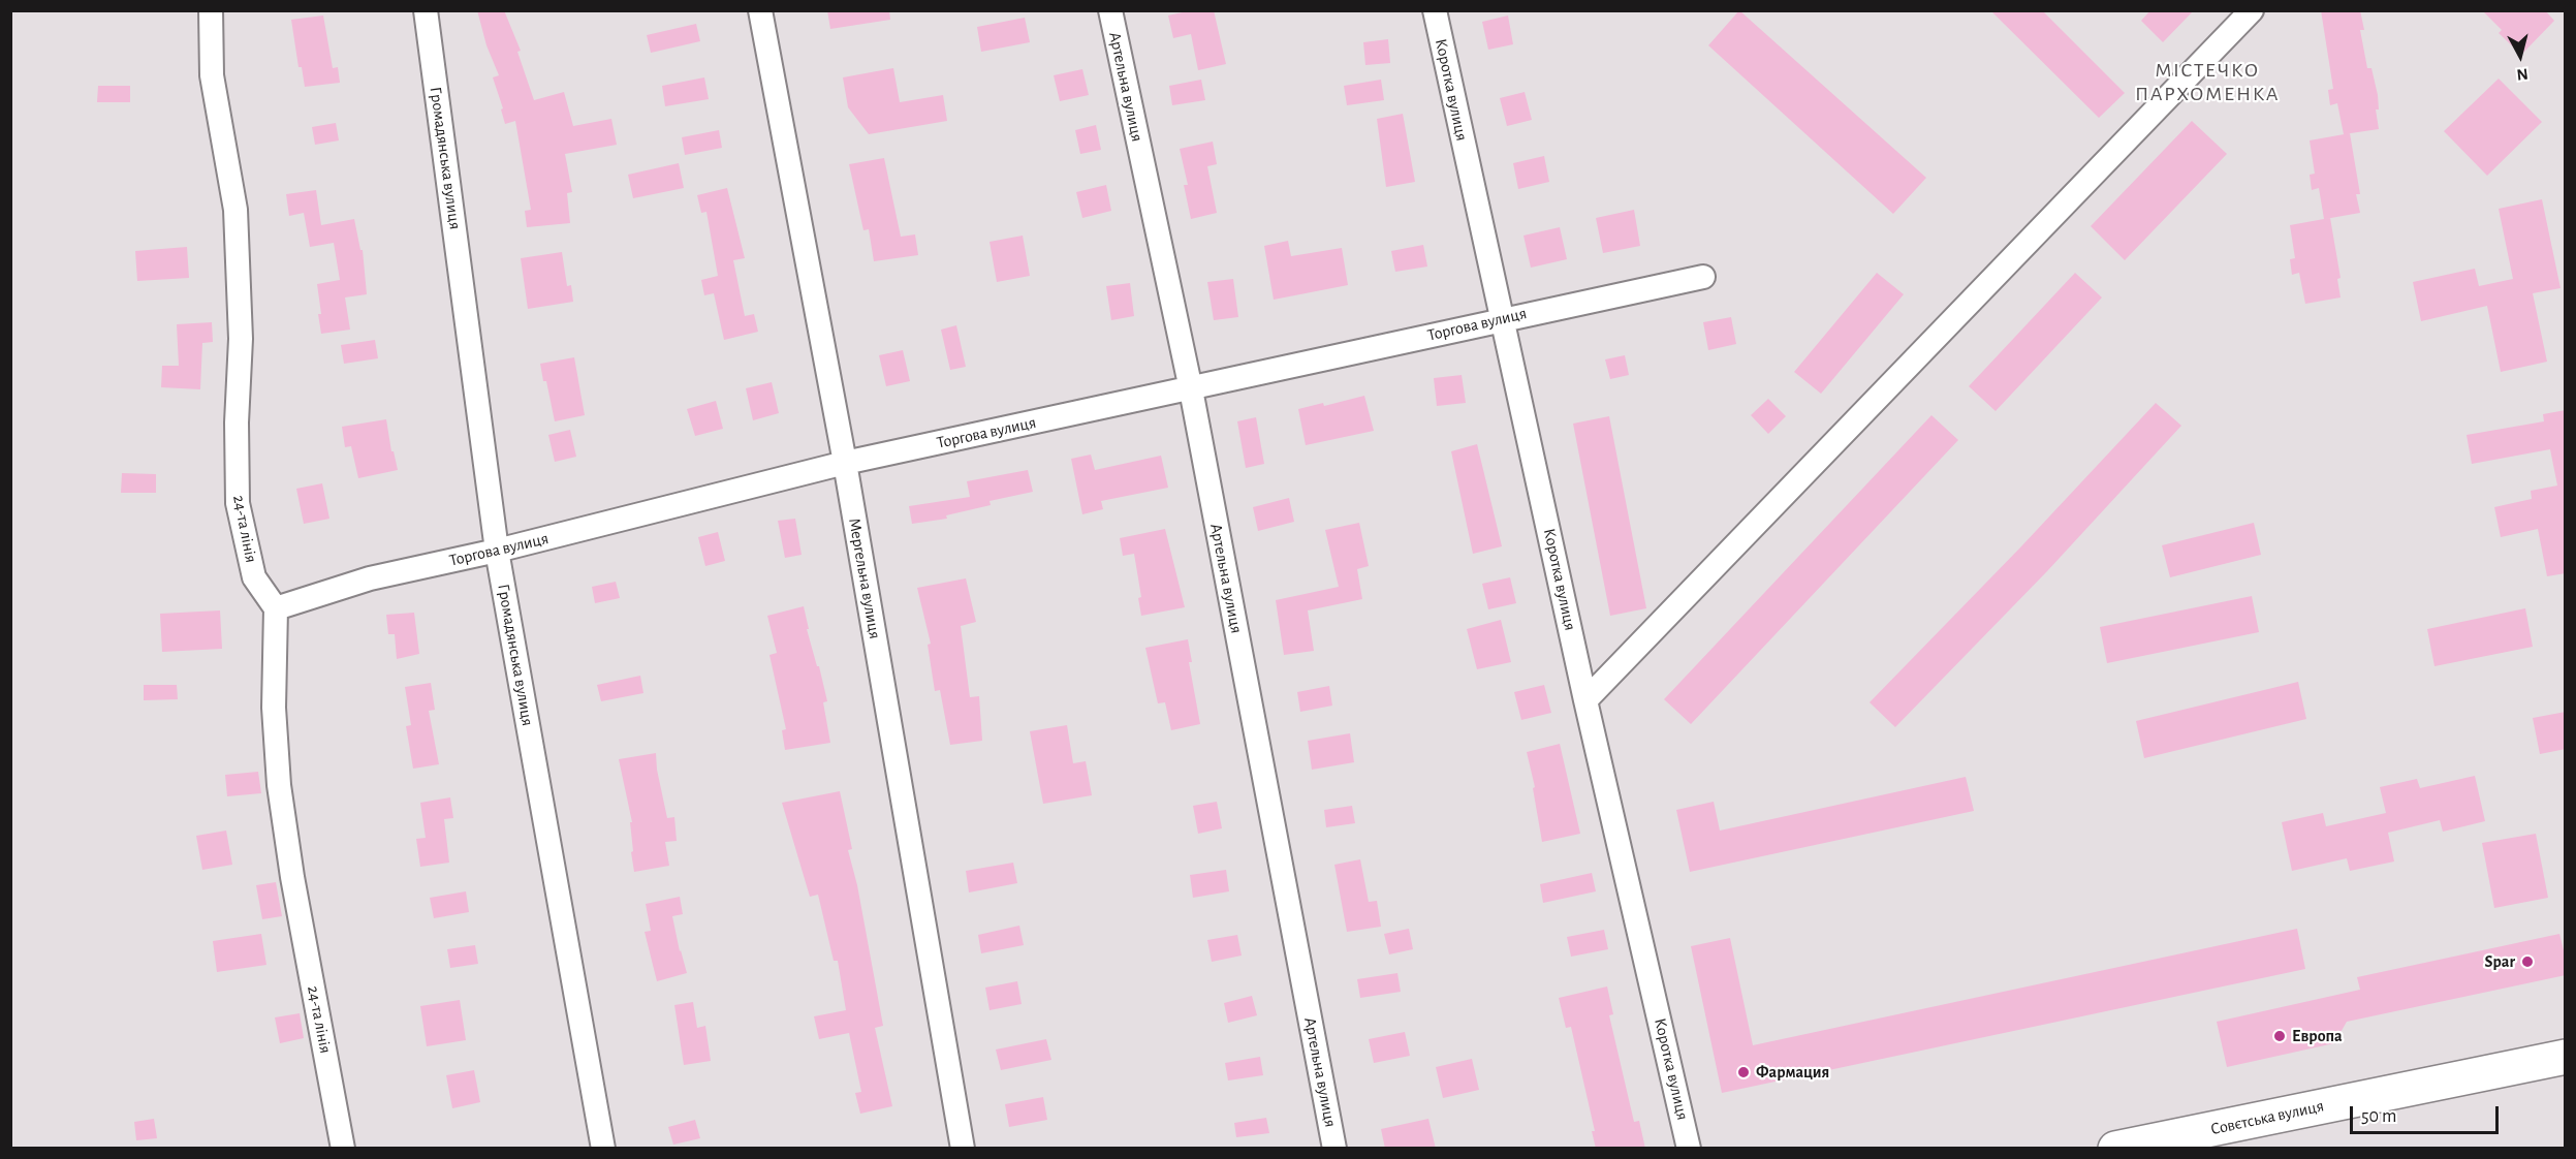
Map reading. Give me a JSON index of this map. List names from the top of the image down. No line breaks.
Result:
{"streets":{"main road":["Совєтська вулиця"],"street":["Артельна вулиця","Коротка вулиця","Громадянська вулиця","Торгова вулиця","24-та лінія","Мергельна вулиця"]},"crossings":[["Артельна вулиця","Торгова вулиця"],["Коротка вулиця","Торгова вулиця"],["Громадянська вулиця","Торгова вулиця"],["Торгова вулиця","24-та лінія"],["Торгова вулиця","Мергельна вулиця"]],"districts":["МІСТЕЧКО ПАРХОМЕНКА"],"places":["Spar","Европа","Фармация"],"scale_bar":"50 m","north":"bottom"}
